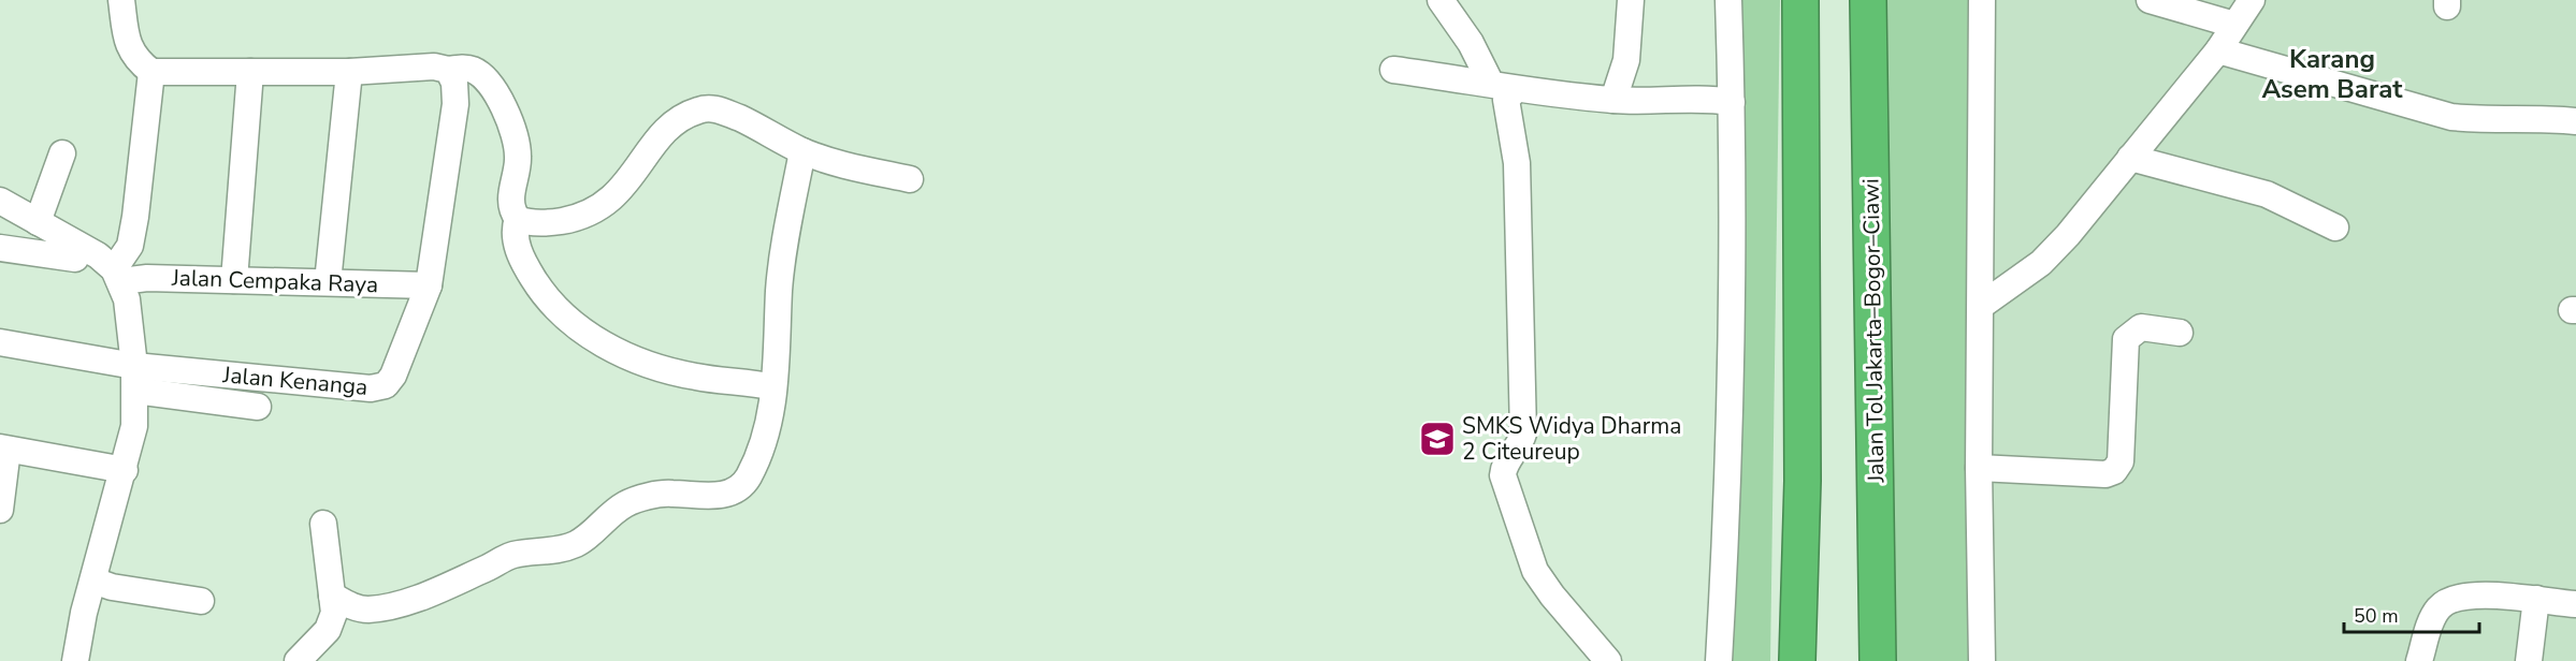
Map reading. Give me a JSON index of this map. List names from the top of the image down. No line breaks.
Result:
{"streets":{"highway":["Jalan Tol Jakarta–Bogor–Ciawi"],"street":["Jalan Cempaka Raya","Jalan Kenanga"]},"crossings":[["Jalan Cempaka Raya","Jalan Kenanga"]],"districts":["Karang Asem Barat"],"places":{"school or university":["SMKS Widya Dharma 2 Citeureup"]},"scale_bar":"50 m"}
